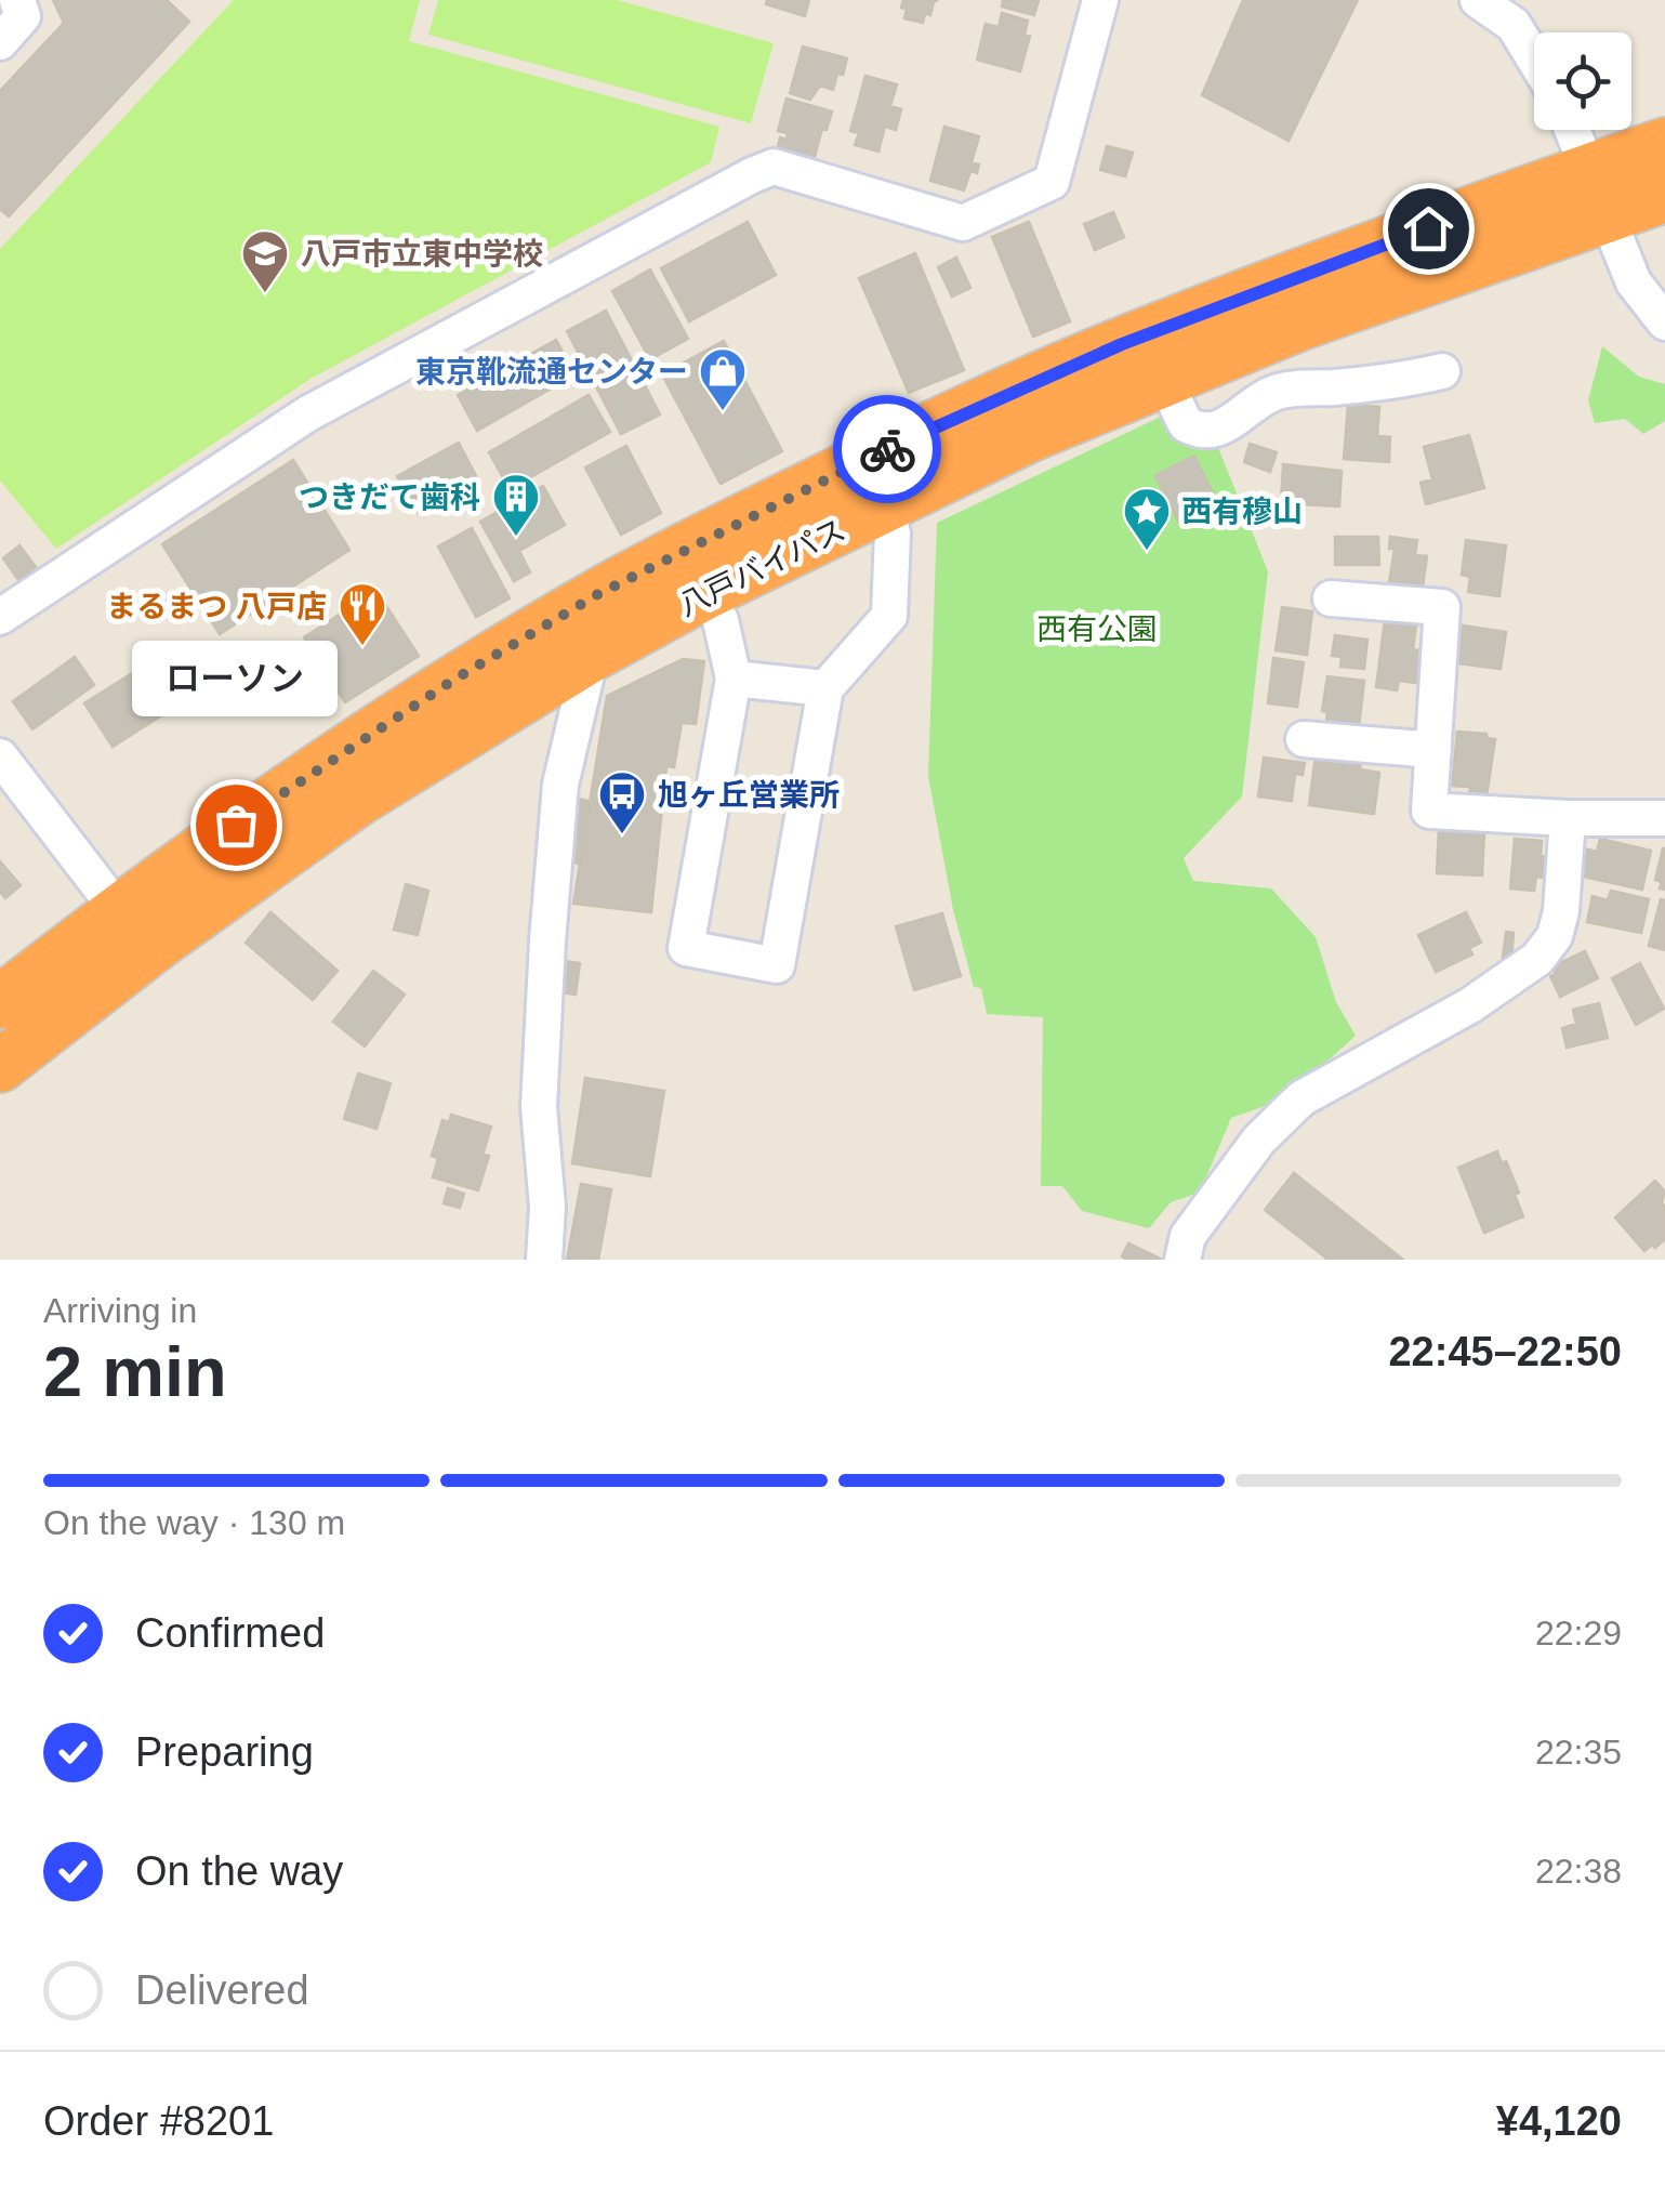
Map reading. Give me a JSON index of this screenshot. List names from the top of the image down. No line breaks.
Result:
{"streets":{"highway":["八戸バイパス"]},"parks":["西有公園"],"places":{"school or university":["八戸市立東中学校"],"shop":["東京靴流通センター"],"building":["つきだて歯科"],"place":["西有穆山"],"restaurant":["まるまつ 八戸店"],"other":["ローソン"],"bus stop":["旭ヶ丘営業所"]},"page":{"bubble":"ローソン","heading":["2 min","Arriving in","22:45–22:50"],"panel":["Order #8201","¥4,120"],"bar":"On the way · 130 m","list":[["Confirmed","22:29"],["Preparing","22:35"],["On the way","22:38"],"Delivered"]}}
